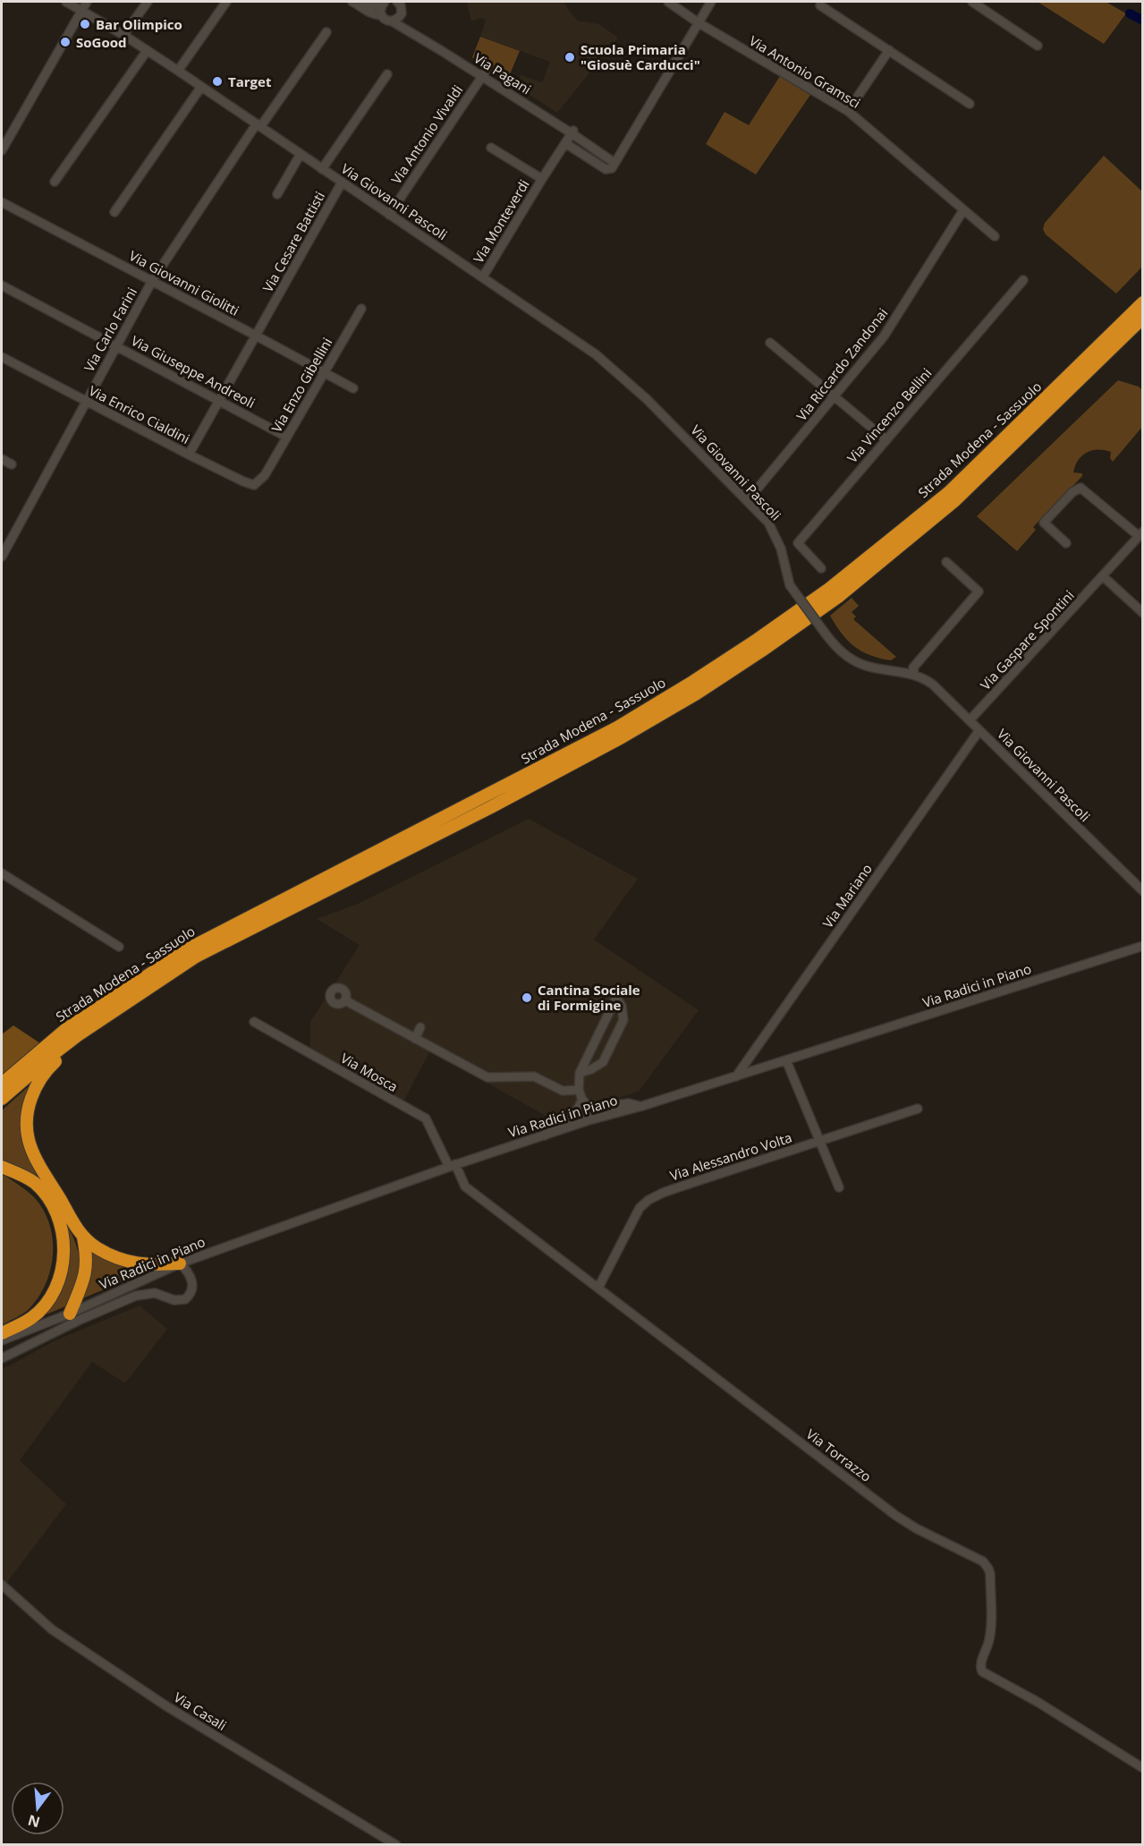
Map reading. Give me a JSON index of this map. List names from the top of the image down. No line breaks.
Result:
{"streets":{"highway":["Strada Modena - Sassuolo"],"street":["Via Antonio Gramsci","Via Pagani","Via Antonio Vivaldi","Via Giovanni Pascoli","Via Monteverdi","Via Cesare Battisti","Via Giovanni Giolitti","Via Carlo Farini","Via Riccardo Zandonai","Via Giuseppe Andreoli","Via Enzo Gibellini","Via Enrico Cialdini","Via Vincenzo Bellini","Via Gaspare Spontini","Via Mariano","Via Radici in Piano","Via Mosca","Via Alessandro Volta","Via Torrazzo","Via Casali"]},"crossings":[["Via Antonio Gramsci","Via Riccardo Zandonai"],["Via Pagani","Via Antonio Vivaldi"],["Via Antonio Vivaldi","Via Giovanni Pascoli"],["Via Giovanni Pascoli","Via Monteverdi"],["Via Giovanni Pascoli","Via Cesare Battisti"],["Via Giovanni Pascoli","Via Carlo Farini"],["Via Giovanni Pascoli","Via Riccardo Zandonai"],["Via Giovanni Pascoli","Via Gaspare Spontini"],["Via Giovanni Pascoli","Via Mariano"],["Via Cesare Battisti","Via Giovanni Giolitti"],["Via Cesare Battisti","Via Giuseppe Andreoli"],["Via Cesare Battisti","Via Enrico Cialdini"],["Via Giovanni Giolitti","Via Carlo Farini"],["Via Giovanni Giolitti","Via Enzo Gibellini"],["Via Carlo Farini","Via Giuseppe Andreoli"],["Via Carlo Farini","Via Enrico Cialdini"],["Via Giuseppe Andreoli","Via Enzo Gibellini"],["Via Enzo Gibellini","Via Enrico Cialdini"],["Via Mariano","Via Radici in Piano"],["Via Radici in Piano","Via Mosca"],["Via Radici in Piano","Via Torrazzo"],["Via Mosca","Via Torrazzo"],["Via Alessandro Volta","Via Torrazzo"]],"places":["Bar Olimpico","SoGood","Scuola Primaria \"Giosuè Carducci\"","Target","Cantina Sociale di Formigine"],"north":"bottom"}
